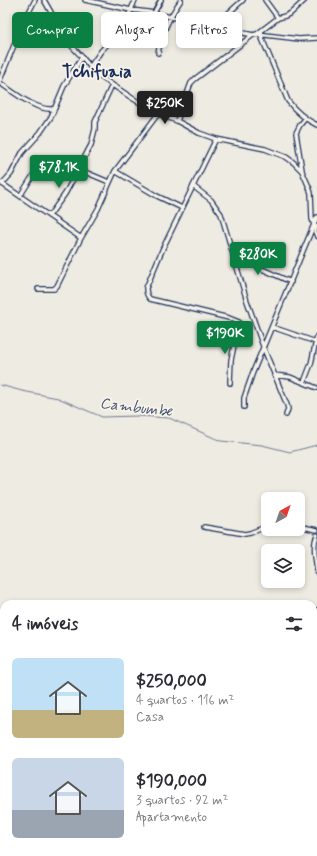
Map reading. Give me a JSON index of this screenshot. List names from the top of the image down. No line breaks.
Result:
{"districts":["Tchifuaia"],"water":["Cambumbe"],"north":"top right","page":{"chip":["Comprar","Alugar","Filtros"],"price":["$250K","$78.1K","$280K","$190K"],"heading":"4 imóveis","list":[{"name":"$250,000","note":"4 quartos · 116 m² · Casa"},{"name":"$190,000","note":"3 quartos · 92 m² · Apartamento"}]}}
